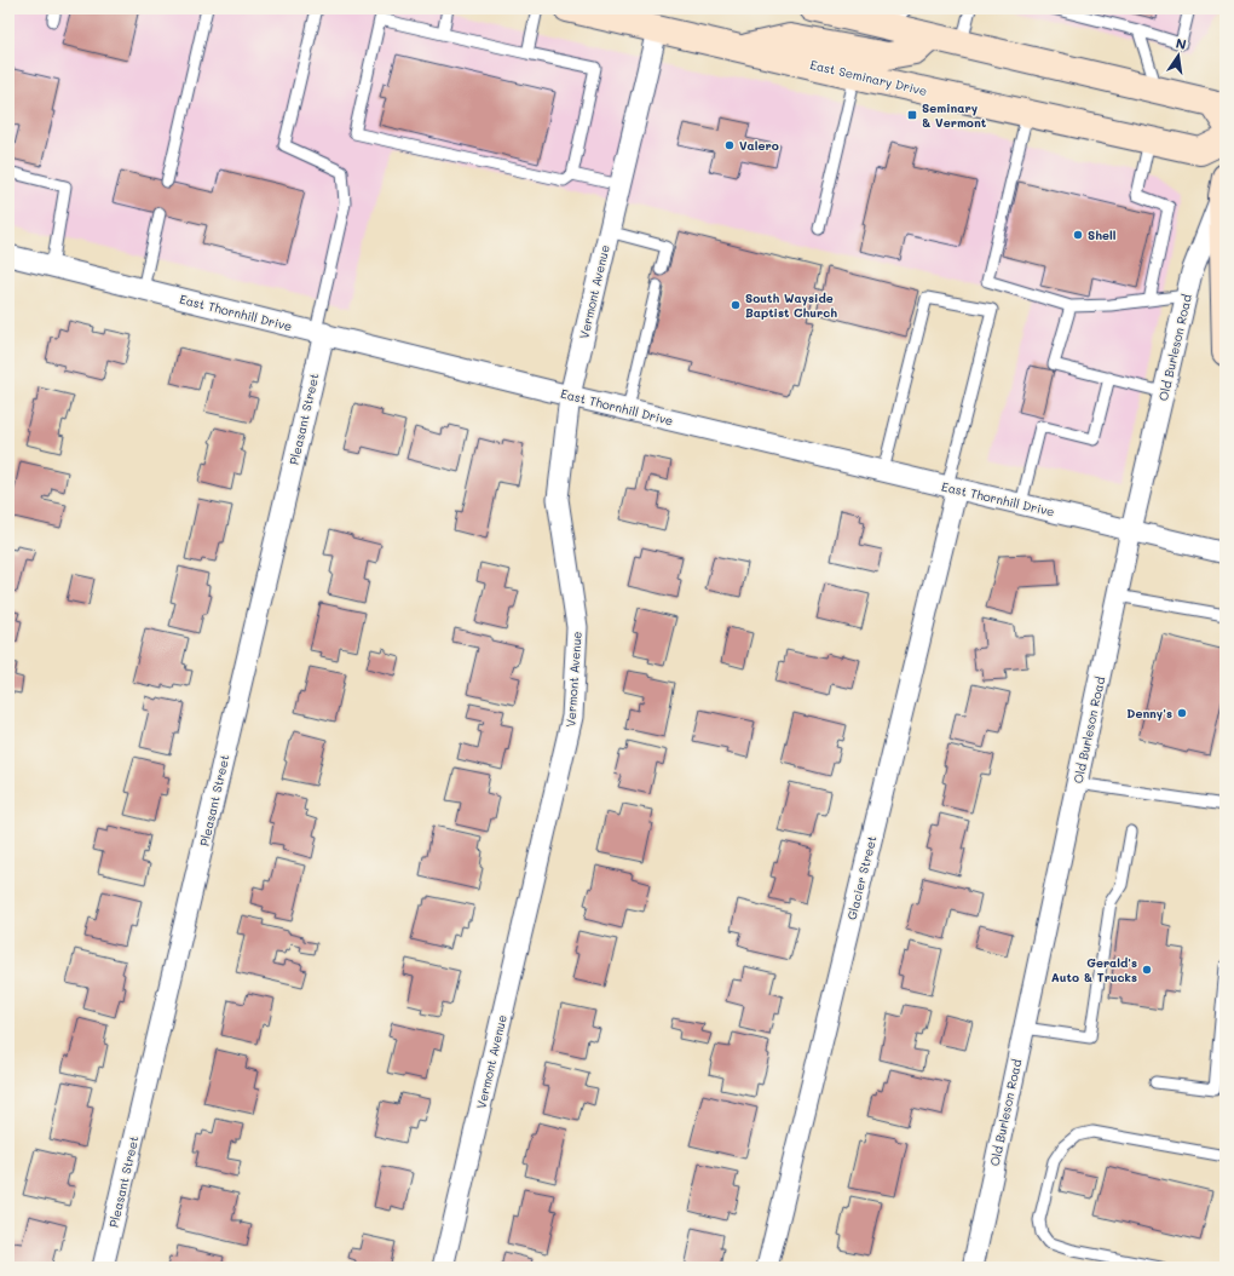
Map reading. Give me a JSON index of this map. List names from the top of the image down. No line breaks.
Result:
{"streets":{"main road":["East Seminary Drive"],"street":["Vermont Avenue","East Thornhill Drive","Old Burleson Road","Pleasant Street","Glacier Street"]},"crossings":[["East Seminary Drive","Vermont Avenue"],["Vermont Avenue","East Thornhill Drive"],["East Thornhill Drive","Old Burleson Road"],["East Thornhill Drive","Pleasant Street"],["East Thornhill Drive","Glacier Street"]],"places":{"transit":["Seminary & Vermont"],"other":["Valero","Shell","South Wayside Baptist Church","Denny's","Gerald's Auto & Trucks"]},"north":"top"}
